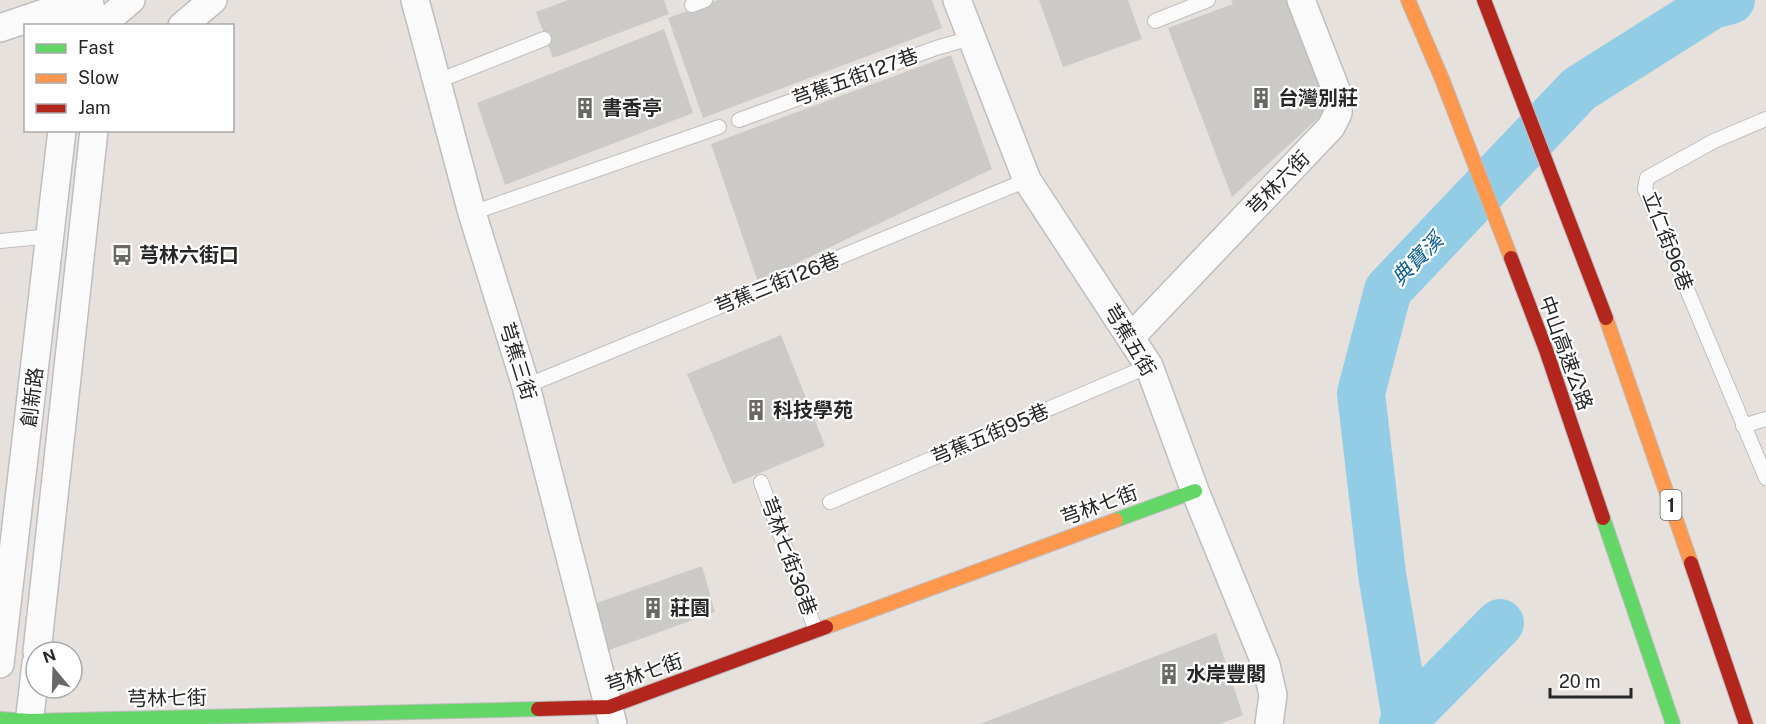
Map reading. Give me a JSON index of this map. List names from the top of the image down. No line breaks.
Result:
{"streets":{"main road":["中山高速公路","芎林七街","1"],"street":["芎林六街","芎蕉五街","芎蕉三街","創新路"],"lane":["芎蕉五街127巷","立仁街96巷","芎蕉三街126巷","芎蕉五街95巷","芎林七街36巷"]},"crossings":[["芎蕉五街127巷","芎蕉五街"],["芎林六街","芎蕉五街"],["芎蕉三街126巷","芎蕉五街"],["芎蕉三街126巷","芎蕉三街"],["芎蕉五街","芎蕉五街95巷"],["芎蕉五街","芎林七街"],["芎蕉三街","芎林七街"],["芎林七街","芎林七街36巷"]],"water":["典寶溪"],"places":{"building":["台灣別莊","書香亭","科技學苑","莊園","水岸豐閣"],"bus stop":["芎林六街口"]},"legend":["Fast","Slow","Jam"],"scale_bar":"20 m","north":"top"}
